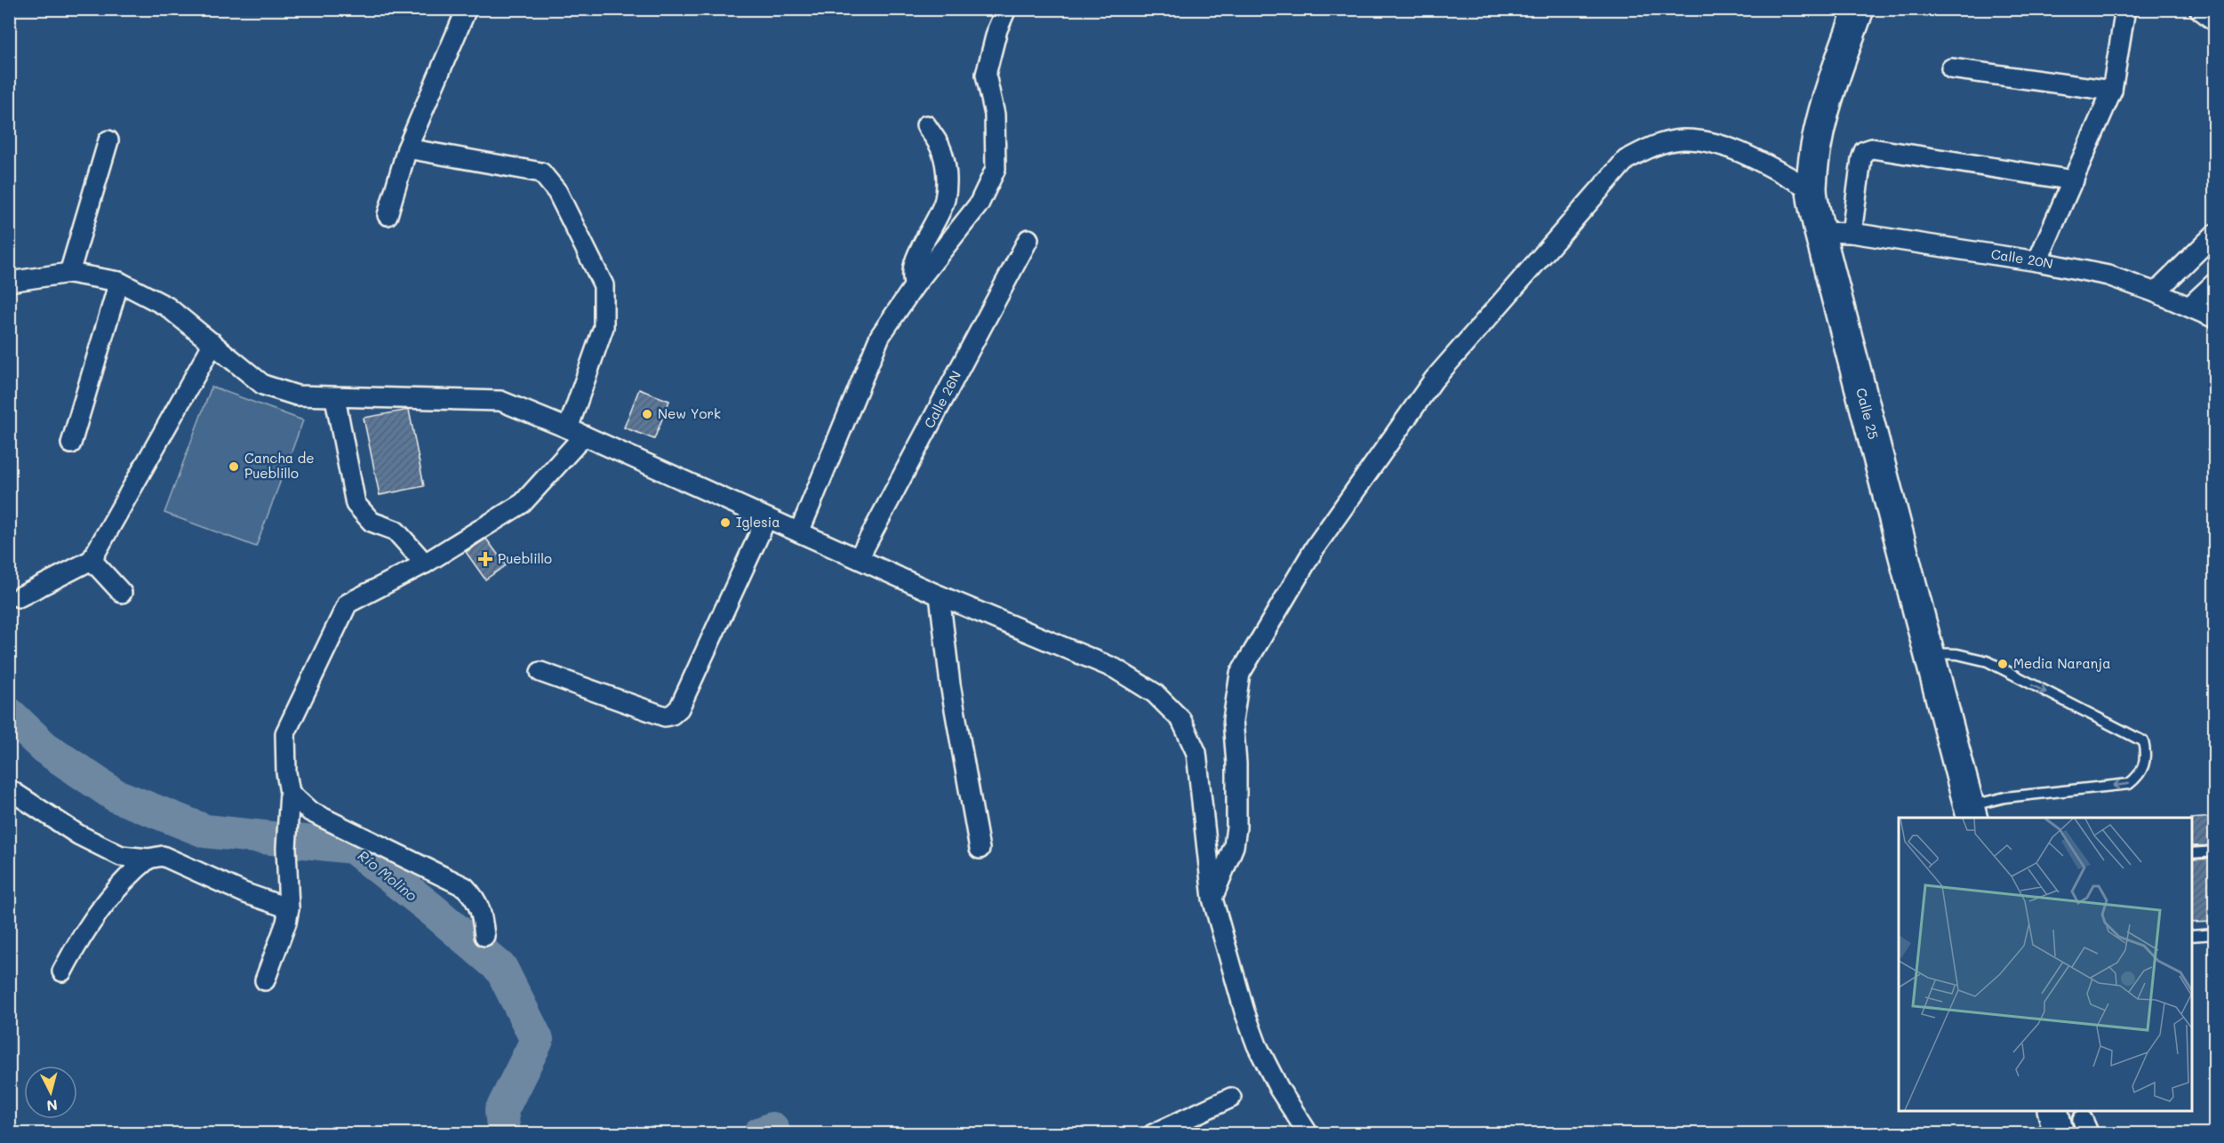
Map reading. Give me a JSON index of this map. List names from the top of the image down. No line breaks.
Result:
{"streets":{"main road":["Calle 25"],"street":["Calle 20N","Calle 26N"]},"crossings":[["Calle 20N","Calle 25"]],"water":["Río Molino"],"places":{"other":["New York","Cancha de Pueblillo","Iglesia","Media Naranja"],"health":["Pueblillo"]},"north":"bottom"}
